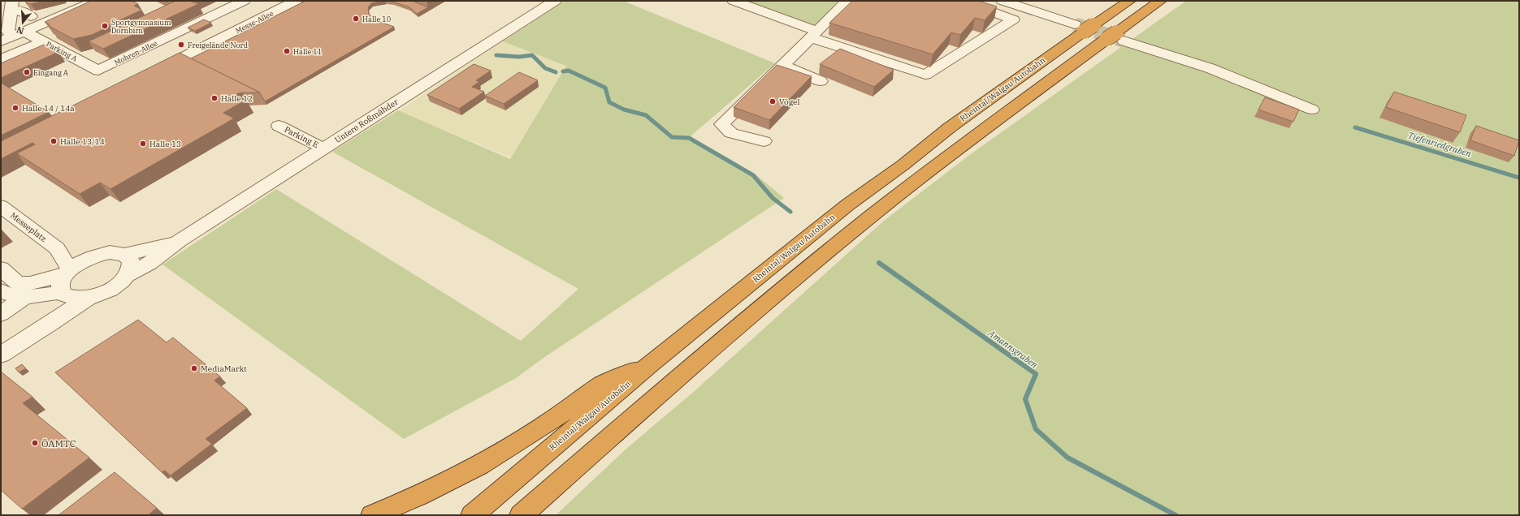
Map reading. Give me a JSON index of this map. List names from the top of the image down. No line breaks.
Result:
{"streets":{"highway":["Rheintal/Walgau Autobahn"],"street":["Messe-Allee","Parking A","Mohren-Allee","Untere Roßmähder","Parking E","Messeplatz"]},"crossings":[["Messe-Allee","Mohren-Allee"],["Parking A","Mohren-Allee"],["Untere Roßmähder","Parking E"],["Untere Roßmähder","Messeplatz"]],"water":["Tiefenriedgraben","Amannsgraben"],"places":["Halle 10","Sportgymnasium Dornbirn","Freigelände Nord","Halle 11","Eingang A","Halle 12","Vögel","Halle 14 / 14a","Halle 13/14","Halle 13","MediaMarkt","ÖAMTC"],"north":"bottom"}
